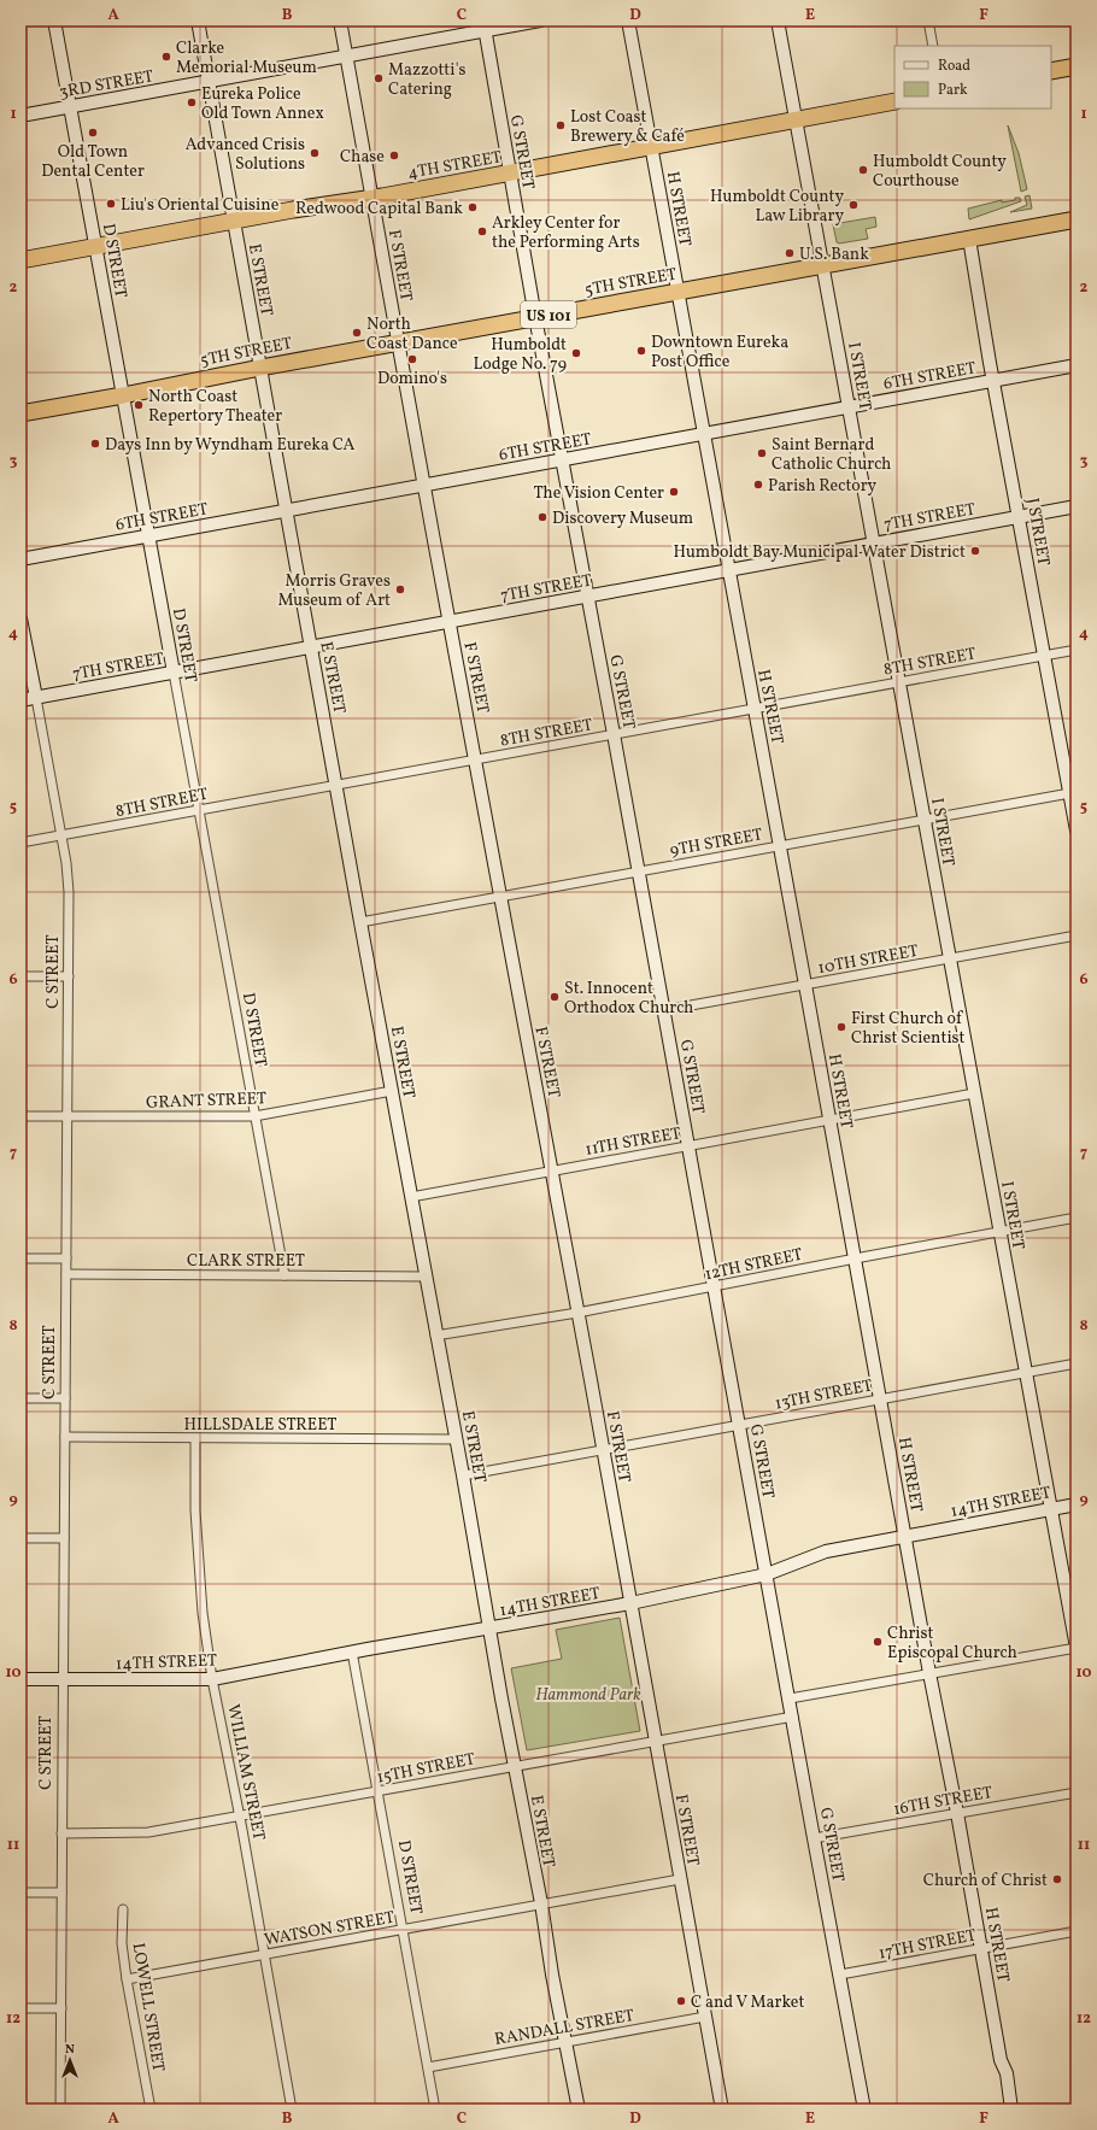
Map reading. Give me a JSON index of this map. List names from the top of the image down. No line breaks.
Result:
{"streets":{"highway":["4TH STREET","5TH STREET","US 101"],"street":["3RD STREET","G STREET","H STREET","D STREET","F STREET","E STREET","6TH STREET","I STREET","7TH STREET","J STREET","8TH STREET","9TH STREET","10TH STREET","C STREET","GRANT STREET","11TH STREET","CLARK STREET","12TH STREET","13TH STREET","HILLSDALE STREET","14TH STREET","15TH STREET","WILLIAM STREET","16TH STREET","WATSON STREET","17TH STREET","LOWELL STREET","RANDALL STREET"]},"crossings":[["3RD STREET","G STREET"],["3RD STREET","D STREET"],["3RD STREET","F STREET"],["3RD STREET","E STREET"],["G STREET","4TH STREET"],["G STREET","5TH STREET"],["G STREET","6TH STREET"],["G STREET","7TH STREET"],["G STREET","8TH STREET"],["G STREET","9TH STREET"],["G STREET","10TH STREET"],["G STREET","11TH STREET"],["G STREET","12TH STREET"],["G STREET","13TH STREET"],["G STREET","14TH STREET"],["G STREET","15TH STREET"],["G STREET","16TH STREET"],["G STREET","17TH STREET"],["4TH STREET","H STREET"],["4TH STREET","D STREET"],["4TH STREET","F STREET"],["4TH STREET","E STREET"],["4TH STREET","I STREET"],["H STREET","5TH STREET"],["H STREET","6TH STREET"],["H STREET","7TH STREET"],["H STREET","8TH STREET"],["H STREET","9TH STREET"],["H STREET","10TH STREET"],["H STREET","11TH STREET"],["H STREET","12TH STREET"],["H STREET","13TH STREET"],["H STREET","14TH STREET"],["H STREET","16TH STREET"],["H STREET","17TH STREET"],["D STREET","5TH STREET"],["D STREET","6TH STREET"],["D STREET","7TH STREET"],["D STREET","8TH STREET"],["D STREET","GRANT STREET"],["D STREET","CLARK STREET"],["D STREET","14TH STREET"],["D STREET","15TH STREET"],["D STREET","WATSON STREET"],["D STREET","RANDALL STREET"],["F STREET","5TH STREET"],["F STREET","6TH STREET"],["F STREET","7TH STREET"],["F STREET","8TH STREET"],["F STREET","9TH STREET"],["F STREET","11TH STREET"],["F STREET","12TH STREET"],["F STREET","13TH STREET"],["F STREET","14TH STREET"],["F STREET","15TH STREET"],["F STREET","WATSON STREET"],["F STREET","RANDALL STREET"],["E STREET","5TH STREET"],["E STREET","6TH STREET"],["E STREET","7TH STREET"],["E STREET","8TH STREET"],["E STREET","9TH STREET"],["E STREET","GRANT STREET"],["E STREET","11TH STREET"],["E STREET","CLARK STREET"],["E STREET","12TH STREET"],["E STREET","13TH STREET"],["E STREET","HILLSDALE STREET"],["E STREET","14TH STREET"],["E STREET","15TH STREET"],["E STREET","WATSON STREET"],["E STREET","RANDALL STREET"],["5TH STREET","I STREET"],["5TH STREET","J STREET"],["6TH STREET","I STREET"],["6TH STREET","J STREET"],["I STREET","7TH STREET"],["I STREET","8TH STREET"],["I STREET","9TH STREET"],["I STREET","10TH STREET"],["I STREET","11TH STREET"],["I STREET","12TH STREET"],["I STREET","13TH STREET"],["I STREET","14TH STREET"],["7TH STREET","J STREET"],["7TH STREET","C STREET"],["J STREET","8TH STREET"],["J STREET","9TH STREET"],["8TH STREET","C STREET"],["C STREET","GRANT STREET"],["C STREET","CLARK STREET"],["C STREET","HILLSDALE STREET"],["C STREET","14TH STREET"],["C STREET","15TH STREET"],["HILLSDALE STREET","WILLIAM STREET"],["14TH STREET","WILLIAM STREET"],["15TH STREET","WILLIAM STREET"],["WILLIAM STREET","WATSON STREET"],["WATSON STREET","LOWELL STREET"]],"parks":["Hammond Park"],"places":["Clarke Memorial Museum","Mazzotti's Catering","Eureka Police Old Town Annex","Lost Coast Brewery & Café","Old Town Dental Center","Advanced Crisis Solutions","Chase","Humboldt County Courthouse","Liu's Oriental Cuisine","Humboldt County Law Library","Redwood Capital Bank","Arkley Center for the Performing Arts","U.S. Bank","North Coast Dance","Downtown Eureka Post Office","Humboldt Lodge No. 79","Domino's","North Coast Repertory Theater","Days Inn by Wyndham Eureka CA","Saint Bernard Catholic Church","Parish Rectory","The Vision Center","Discovery Museum","Humboldt Bay Municipal Water District","Morris Graves Museum of Art","St. Innocent Orthodox Church","First Church of Christ Scientist","Christ Episcopal Church","Church of Christ","C and V Market"],"legend":["Road","Park"],"north":"top","grid":{"columns":["A","B","C","D","E","F"],"rows":["1","2","3","4","5","6","7","8","9","10","11","12"]}}
